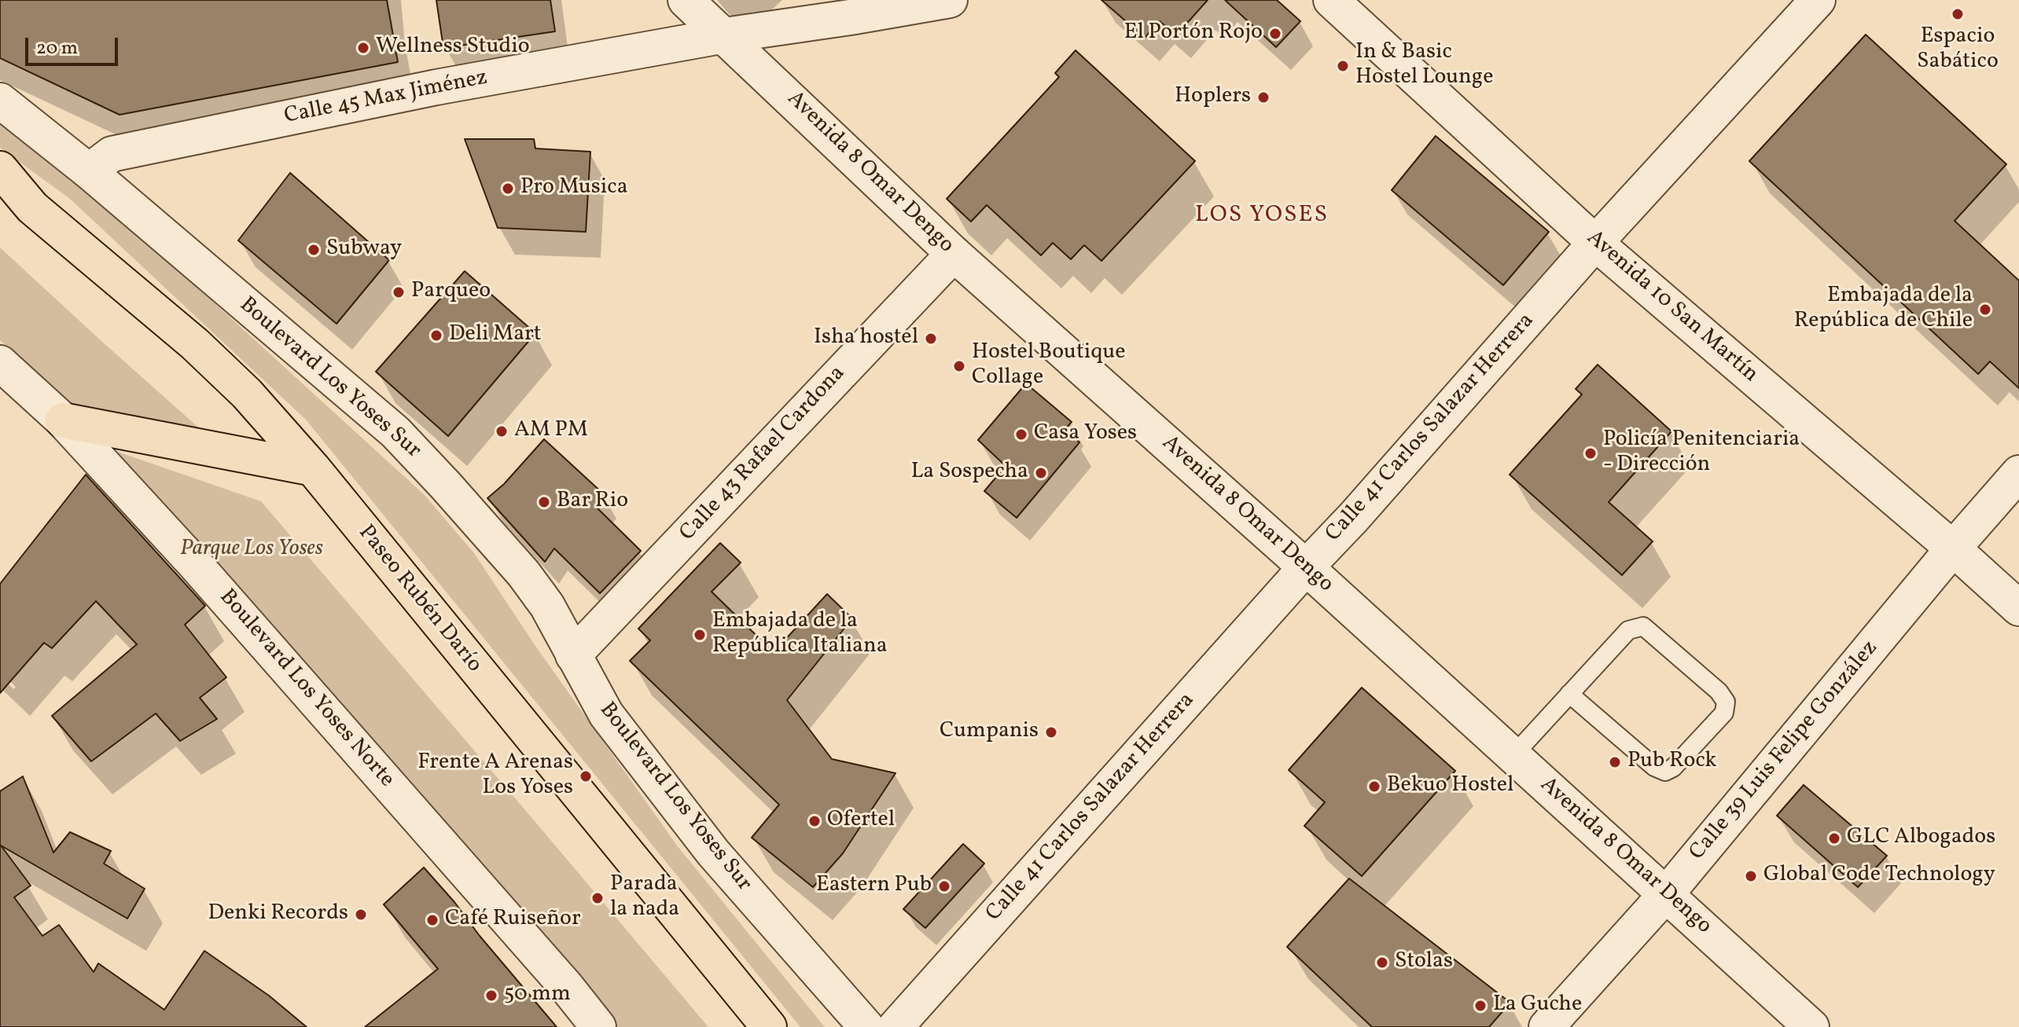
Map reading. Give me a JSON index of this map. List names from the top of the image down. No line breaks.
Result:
{"streets":{"highway":["Paseo Rubén Darío"],"street":["Calle 45 Max Jiménez","Avenida 8 Omar Dengo","Avenida 10 San Martín","Boulevard Los Yoses Sur","Calle 41 Carlos Salazar Herrera","Calle 43 Rafael Cardona","Boulevard Los Yoses Norte","Calle 39 Luis Felipe González"]},"crossings":[["Calle 45 Max Jiménez","Avenida 8 Omar Dengo"],["Calle 45 Max Jiménez","Boulevard Los Yoses Sur"],["Avenida 8 Omar Dengo","Calle 41 Carlos Salazar Herrera"],["Avenida 8 Omar Dengo","Calle 43 Rafael Cardona"],["Avenida 8 Omar Dengo","Calle 39 Luis Felipe González"],["Avenida 10 San Martín","Calle 41 Carlos Salazar Herrera"],["Avenida 10 San Martín","Calle 39 Luis Felipe González"],["Boulevard Los Yoses Sur","Calle 43 Rafael Cardona"]],"districts":["LOS YOSES"],"parks":["Parque Los Yoses"],"places":["Espacio Sabático","El Portón Rojo","Wellness Studio","In & Basic Hostel Lounge","Hoplers","Pro Musica","Subway","Parqueo","Embajada de la República de Chile","Deli Mart","Isha hostel","Hostel Boutique Collage","AM PM","Casa Yoses","Policía Penitenciaria - Dirección","La Sospecha","Bar Rio","Embajada de la República Italiana","Cumpanis","Pub Rock","Frente A Arenas Los Yoses","Bekuo Hostel","Ofertel","GLC Albogados","Global Code Technology","Eastern Pub","Parada la nada","Denki Records","Café Ruiseñor","Stolas","50 mm","La Guche"],"scale_bar":"20 m"}
